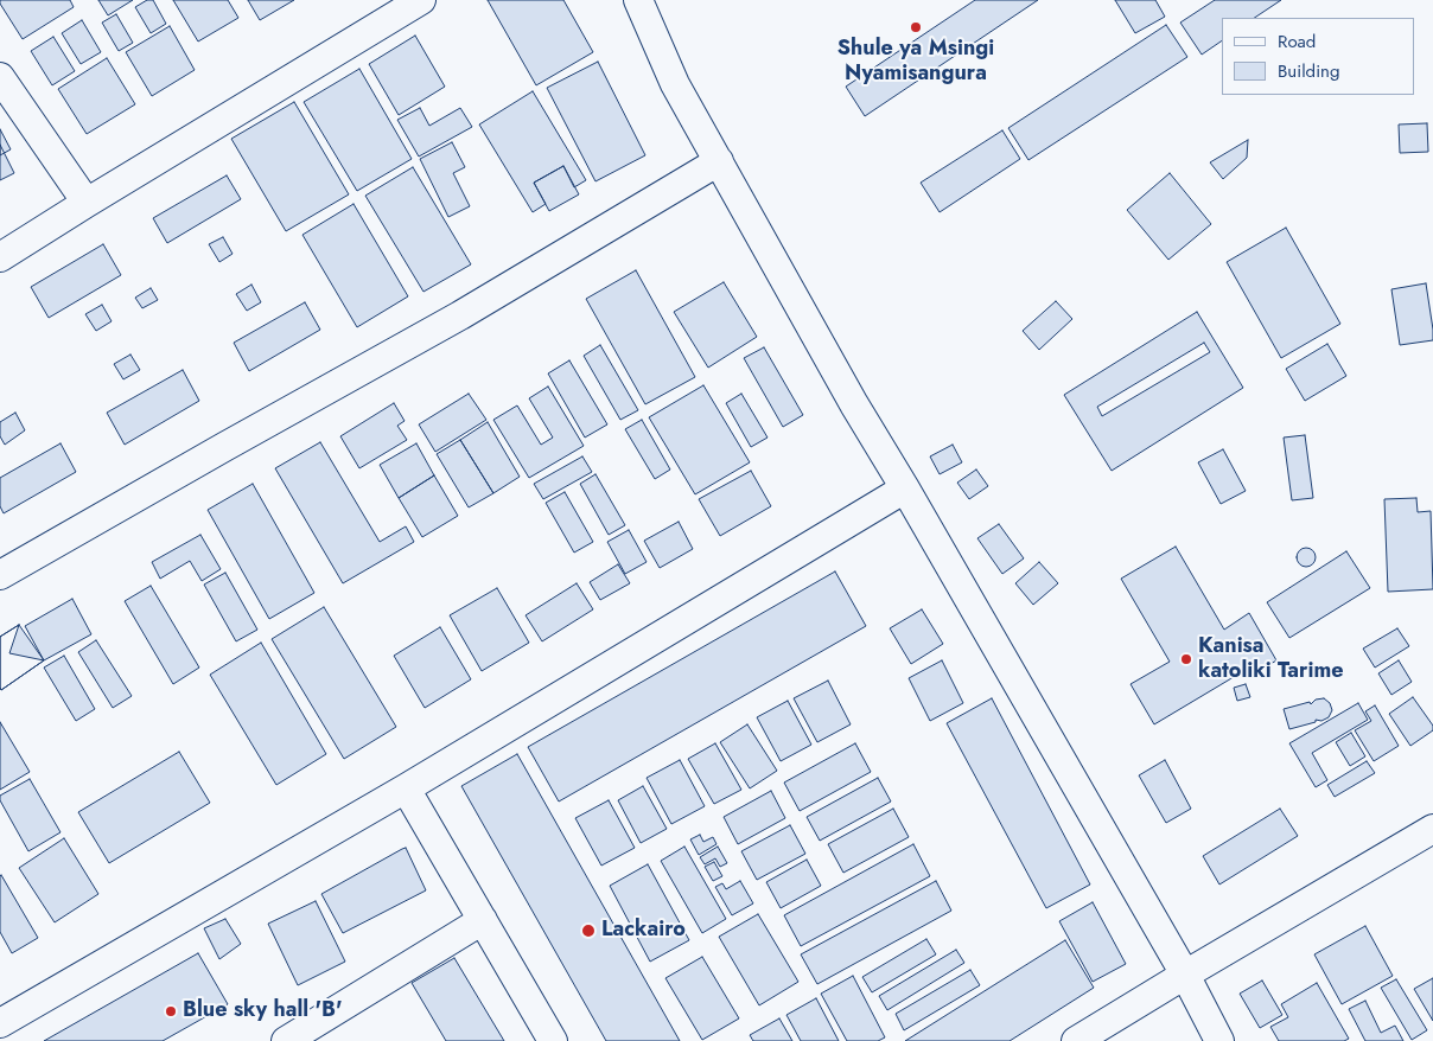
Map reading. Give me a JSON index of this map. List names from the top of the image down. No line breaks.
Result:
{"places":["Shule ya Msingi Nyamisangura","Kanisa katoliki Tarime","Lackairo","Blue sky hall 'B'"],"legend":["Road","Building"]}
